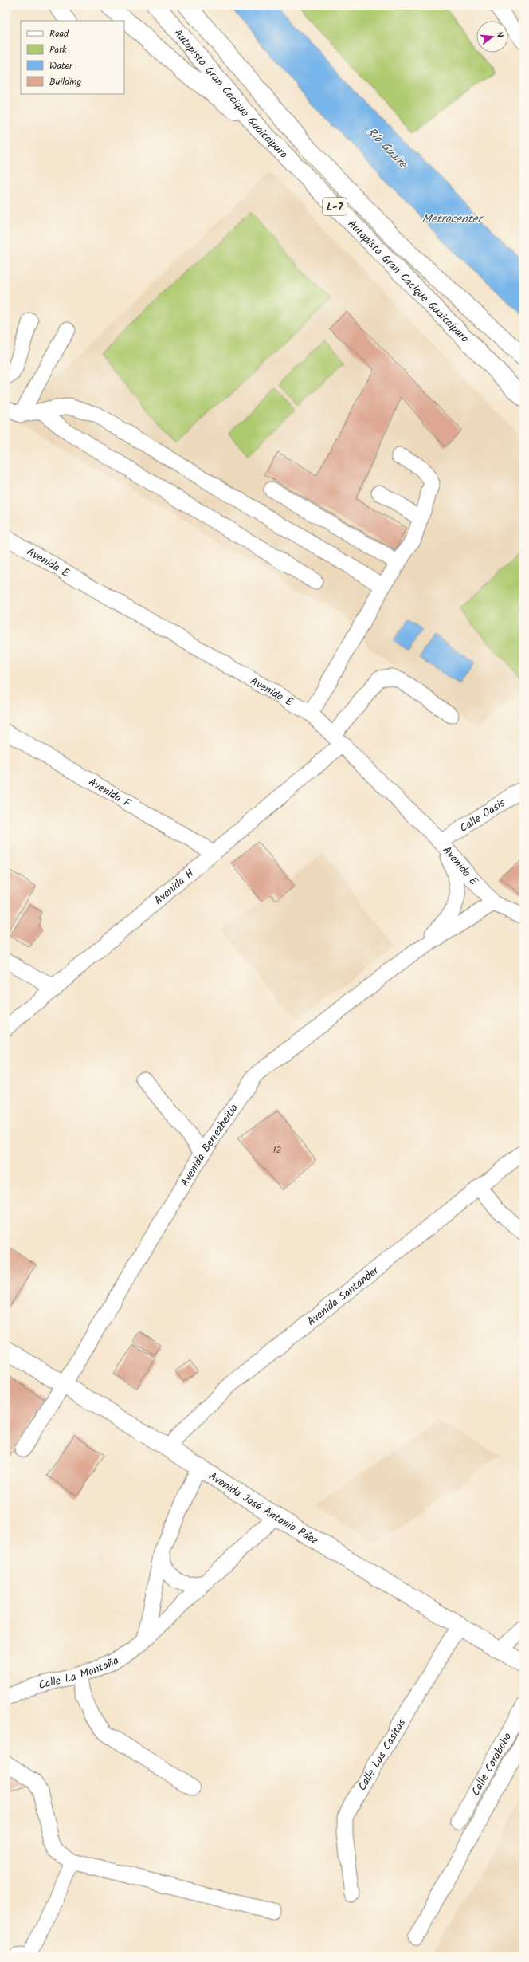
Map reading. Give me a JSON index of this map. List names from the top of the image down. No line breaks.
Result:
{"streets":{"main road":["Autopista Gran Cacique Guaicaipuro","L-7","Avenida José Antonio Páez"],"street":["Avenida E","Avenida F","Calle Oasis","Avenida H","Avenida Berrezbeitia","Avenida Santander","Calle La Montaña","Calle Las Casitas","Calle Carabobo"]},"crossings":[["Avenida E","Calle Oasis"],["Avenida E","Avenida H"],["Avenida E","Avenida Berrezbeitia"],["Avenida F","Avenida H"],["Calle Oasis","Avenida Berrezbeitia"],["Avenida Berrezbeitia","Avenida José Antonio Páez"],["Avenida Santander","Avenida José Antonio Páez"],["Avenida José Antonio Páez","Calle La Montaña"],["Avenida José Antonio Páez","Calle Las Casitas"]],"water":["Río Guaire","Metrocenter"],"house_numbers":["12"],"legend":["Road","Park","Water","Building"],"north":"right"}
